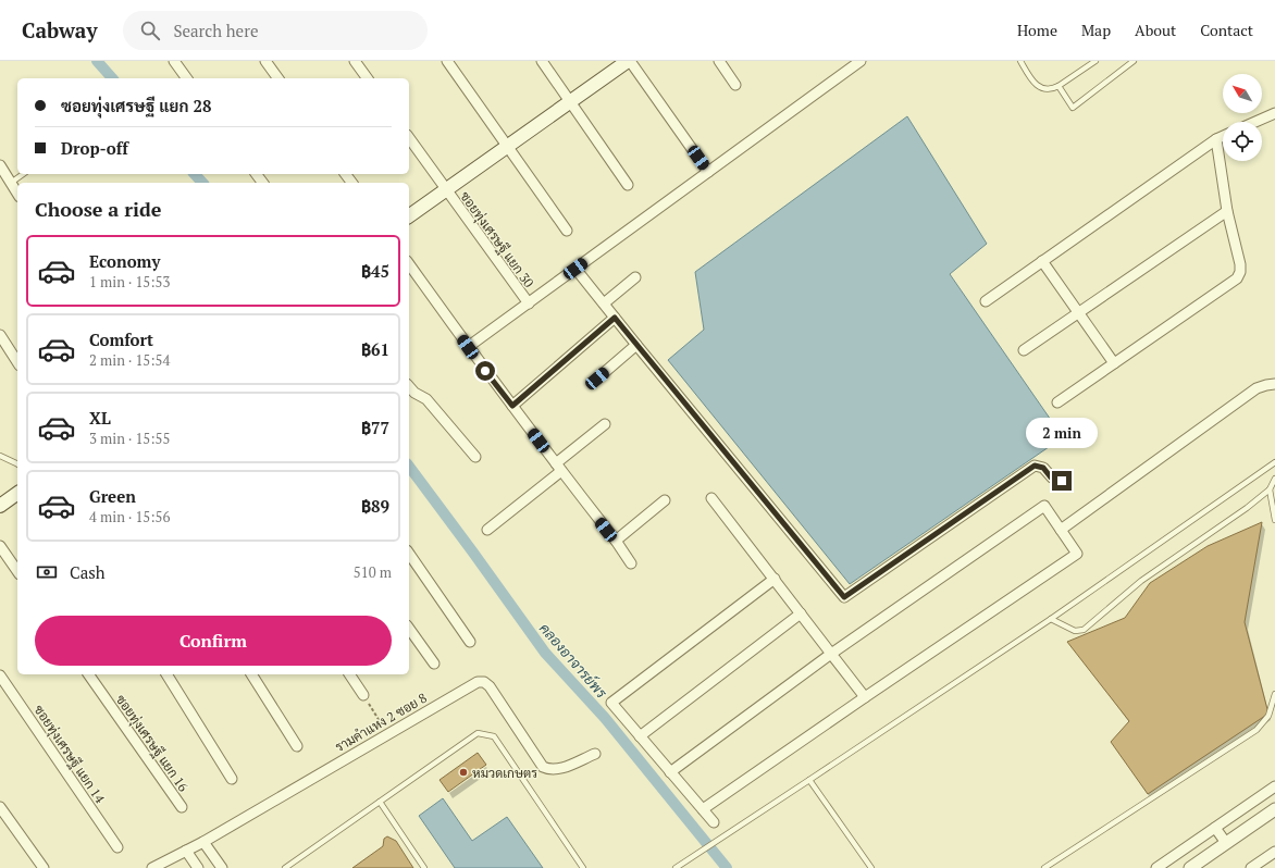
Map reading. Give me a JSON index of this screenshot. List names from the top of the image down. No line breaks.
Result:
{"streets":{"street":["ซอยทุ่งเศรษฐี แยก 30","รามคำแหง 2 ซอย 8","ซอยทุ่งเศรษฐี แยก 16","ซอยทุ่งเศรษฐี แยก 14"]},"water":["คลองอาจารย์พร"],"places":["หมวดเกษตร"],"north":"top left","page":{"header":"Cabway","search":"Search here","nav":["Home","Map","About","Contact"],"banner":["ซอยทุ่งเศรษฐี แยก 28","Drop-off"],"heading":"Choose a ride","list":[{"name":"Economy","note":"1 min · 15:53","value":"฿45"},{"name":"Comfort","note":"2 min · 15:54","value":"฿61"},{"name":"XL","note":"3 min · 15:55","value":"฿77"},{"name":"Green","note":"4 min · 15:56","value":"฿89"}],"bubble":"2 min","pay":["Cash","510 m"],"buttons":"Confirm"}}
